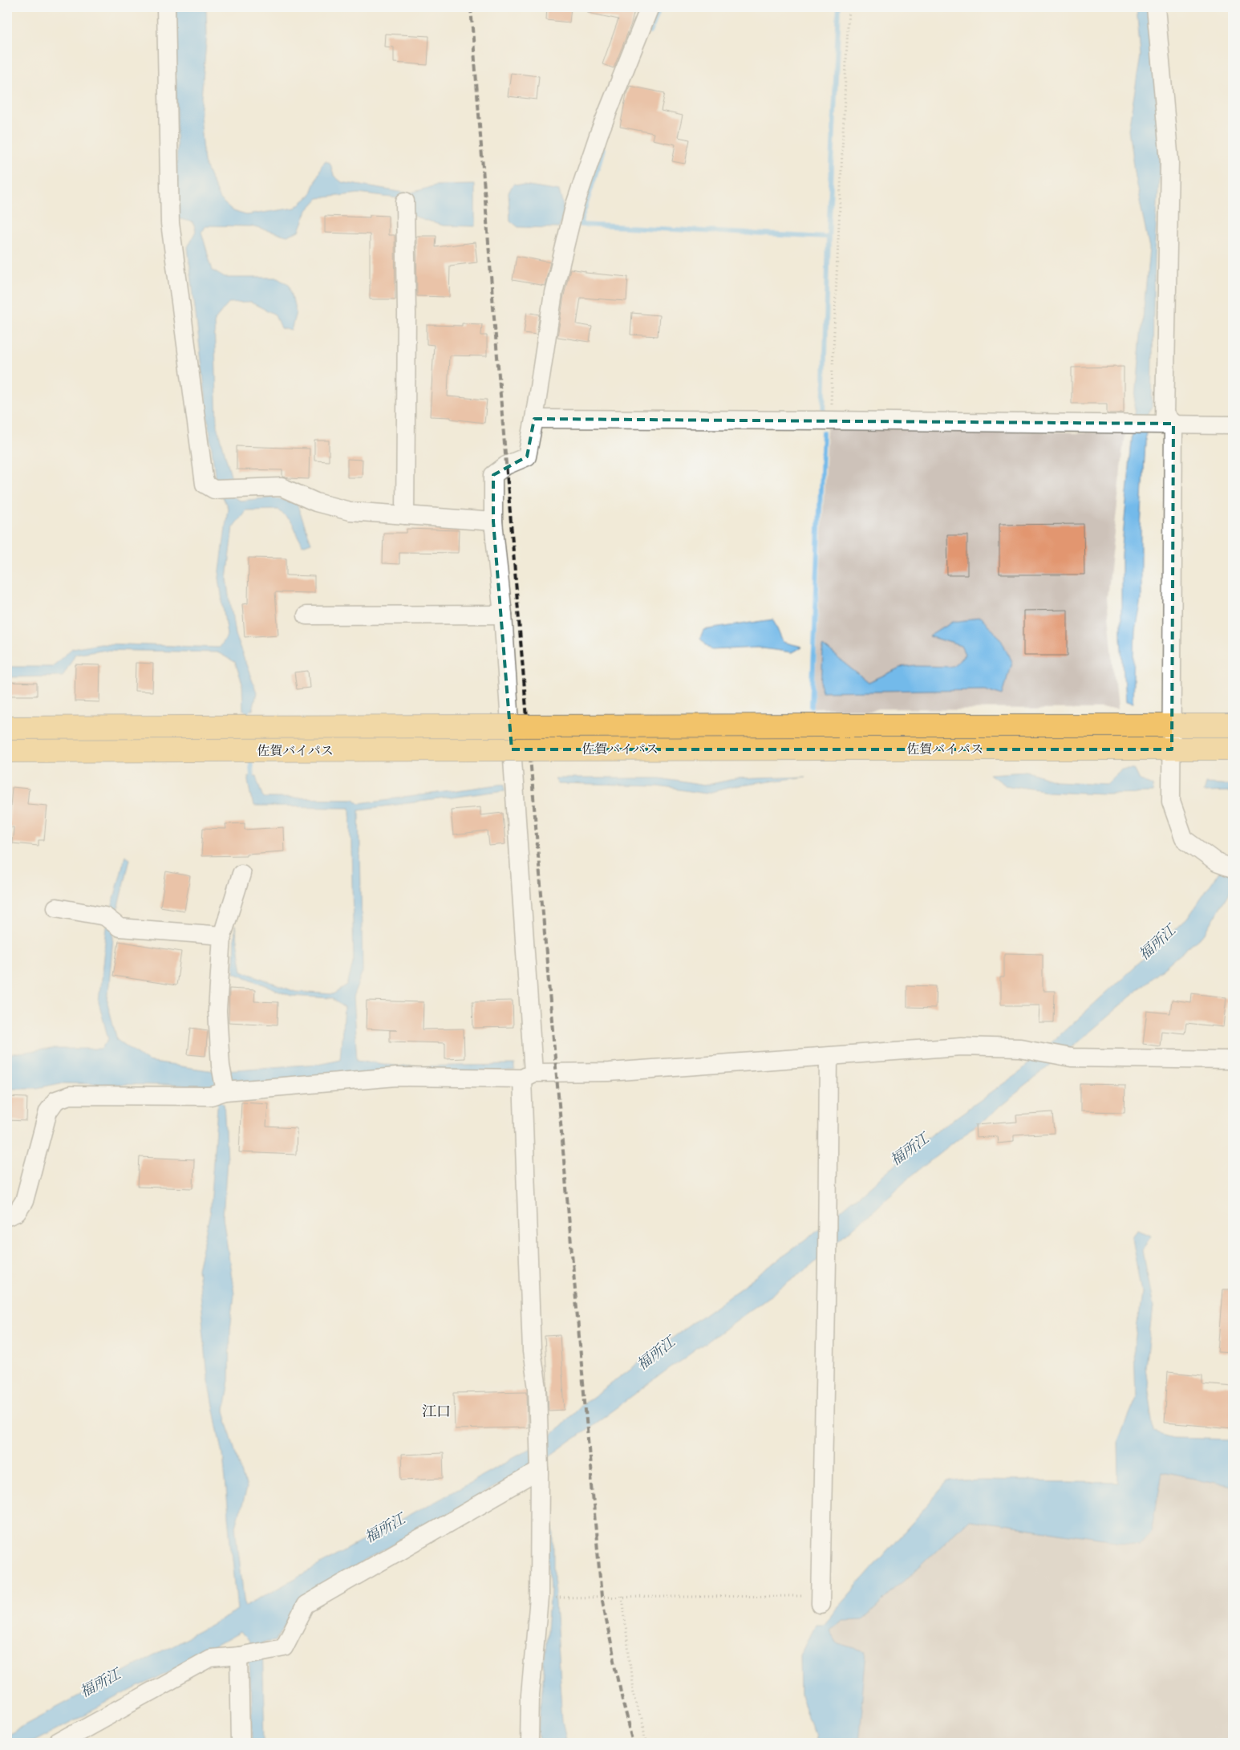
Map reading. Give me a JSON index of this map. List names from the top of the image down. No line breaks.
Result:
{"streets":{"highway":["佐賀バイパス"]},"districts":["江口"],"water":["福所江"]}
